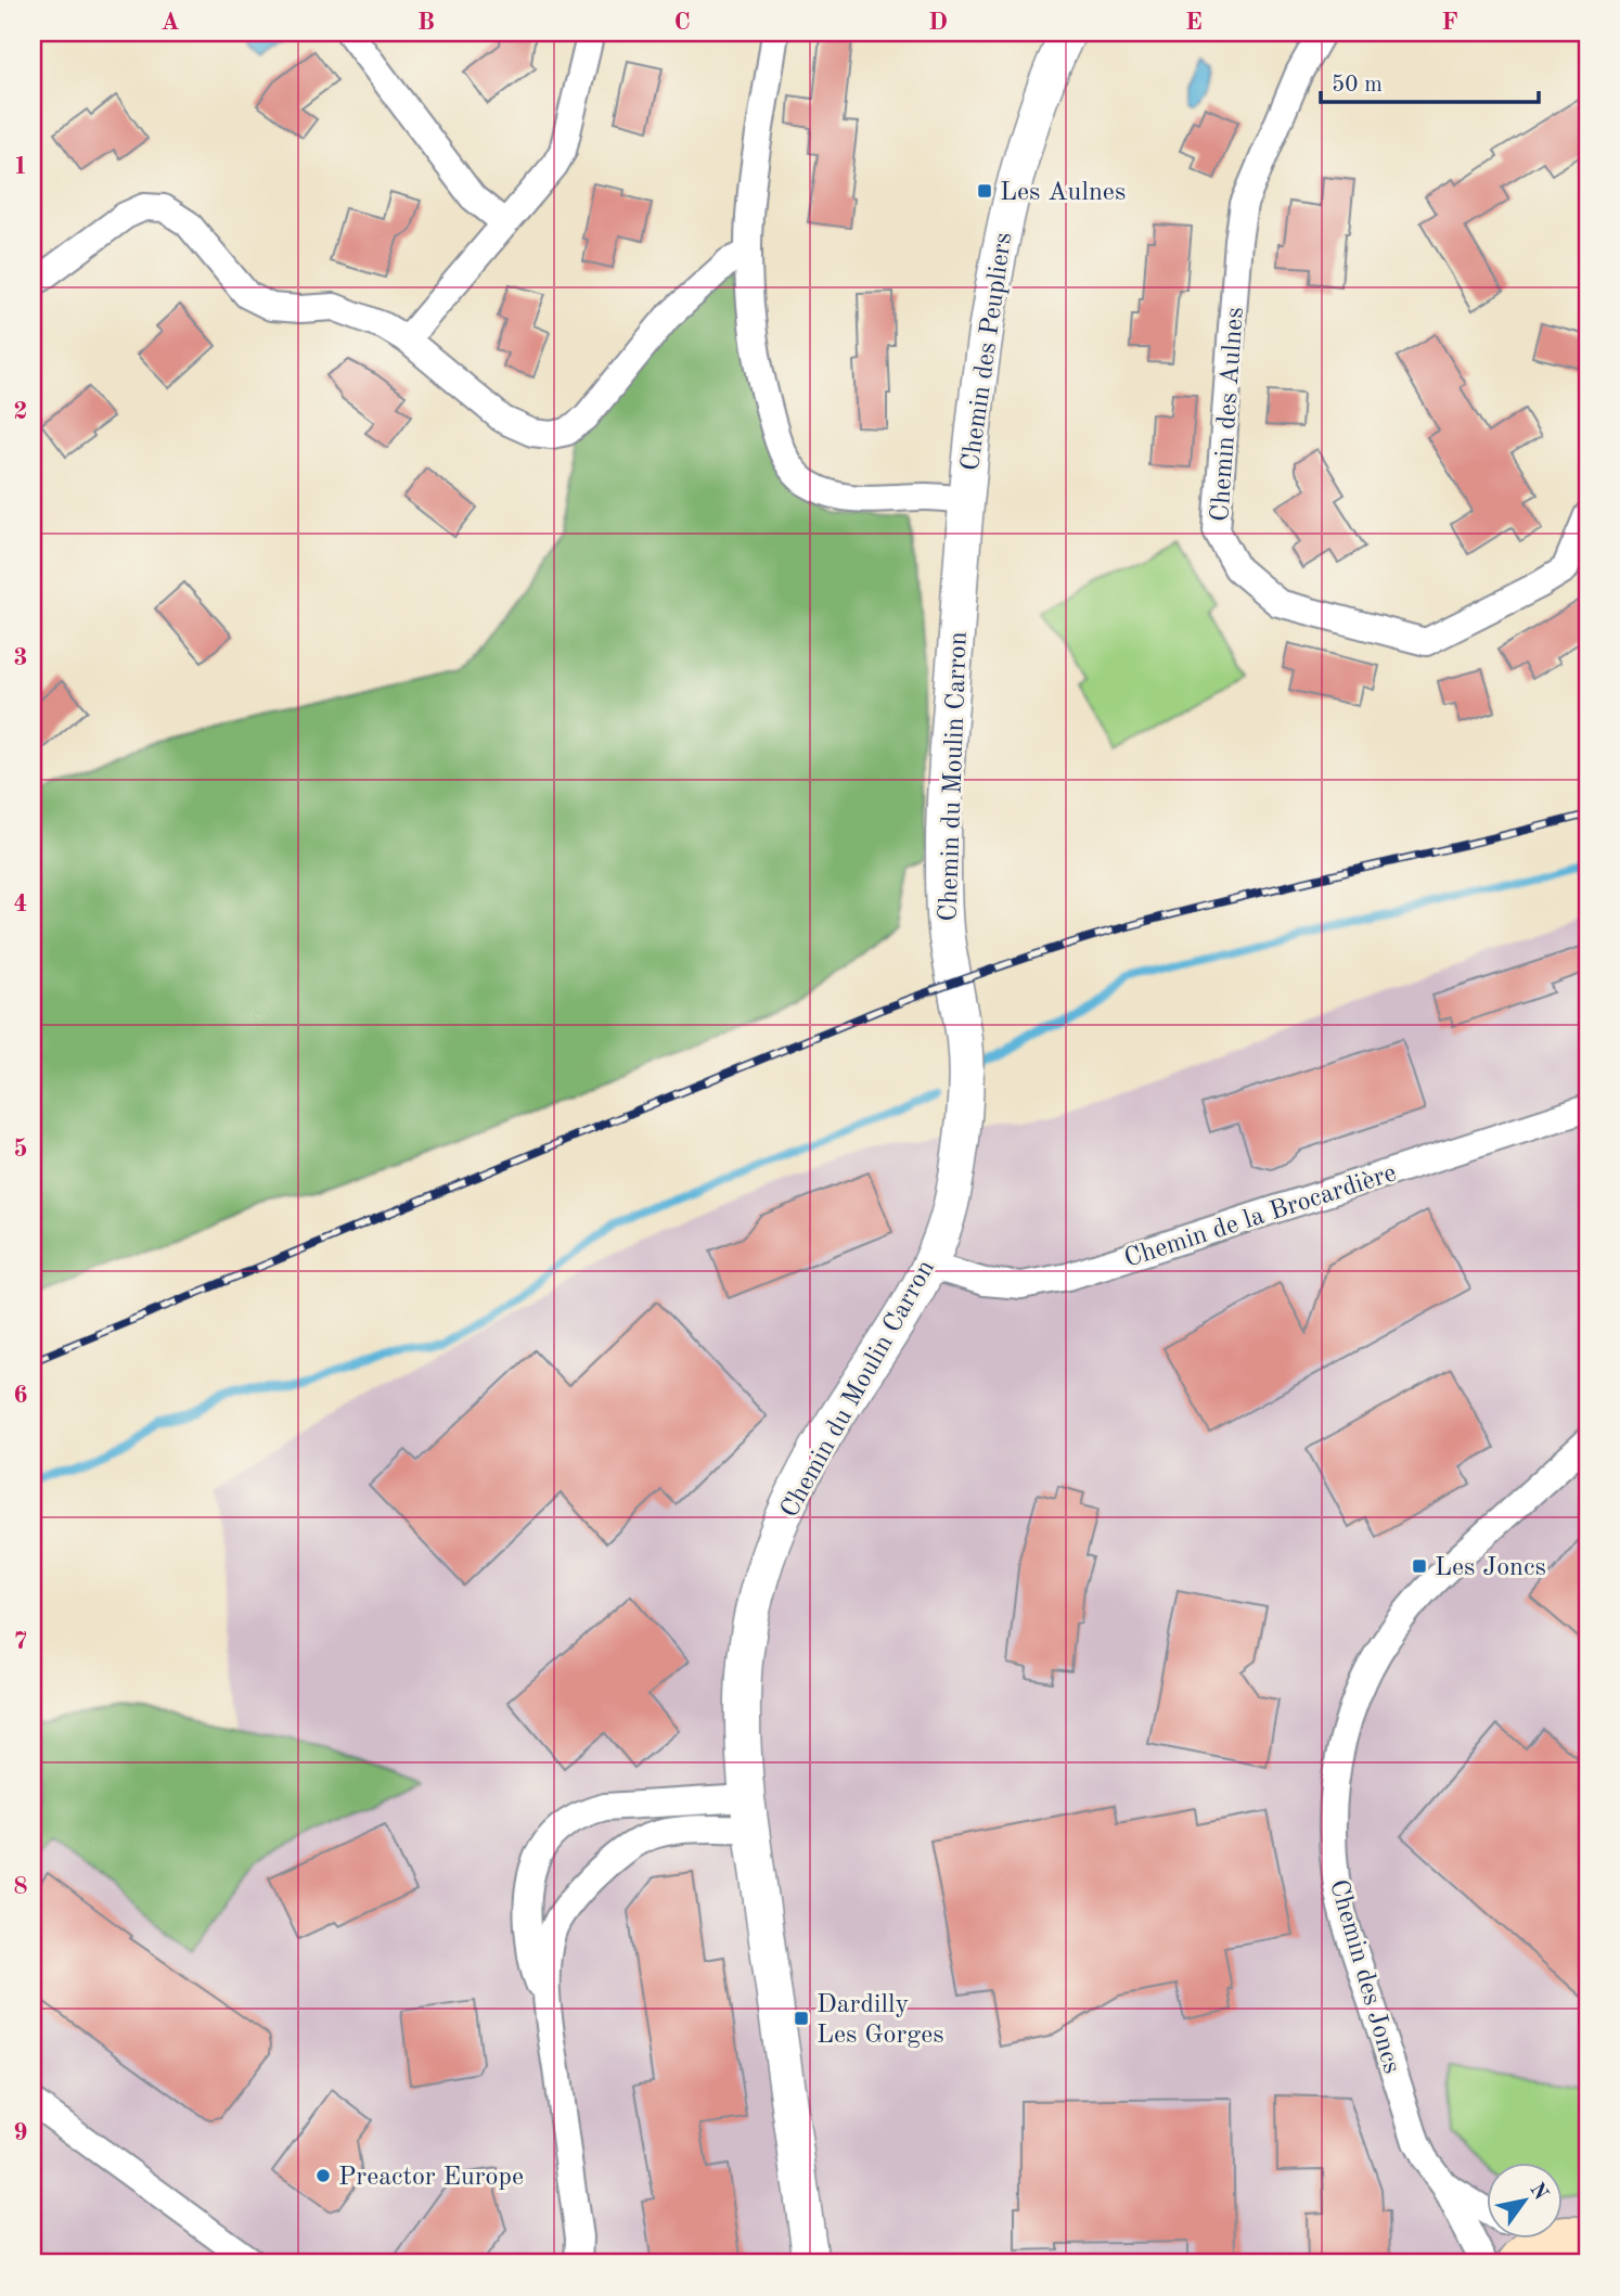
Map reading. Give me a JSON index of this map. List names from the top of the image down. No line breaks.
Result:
{"streets":{"street":["Chemin des Peupliers","Chemin des Aulnes","Chemin du Moulin Carron","Chemin de la Brocardière","Chemin des Joncs"]},"crossings":[["Chemin des Peupliers","Chemin du Moulin Carron"],["Chemin du Moulin Carron","Chemin de la Brocardière"]],"places":{"transit":["Les Aulnes","Les Joncs","Dardilly Les Gorges"],"other":["Preactor Europe"]},"scale_bar":"50 m","north":"top right","grid":{"columns":["A","B","C","D","E","F"],"rows":["1","2","3","4","5","6","7","8","9"]}}
